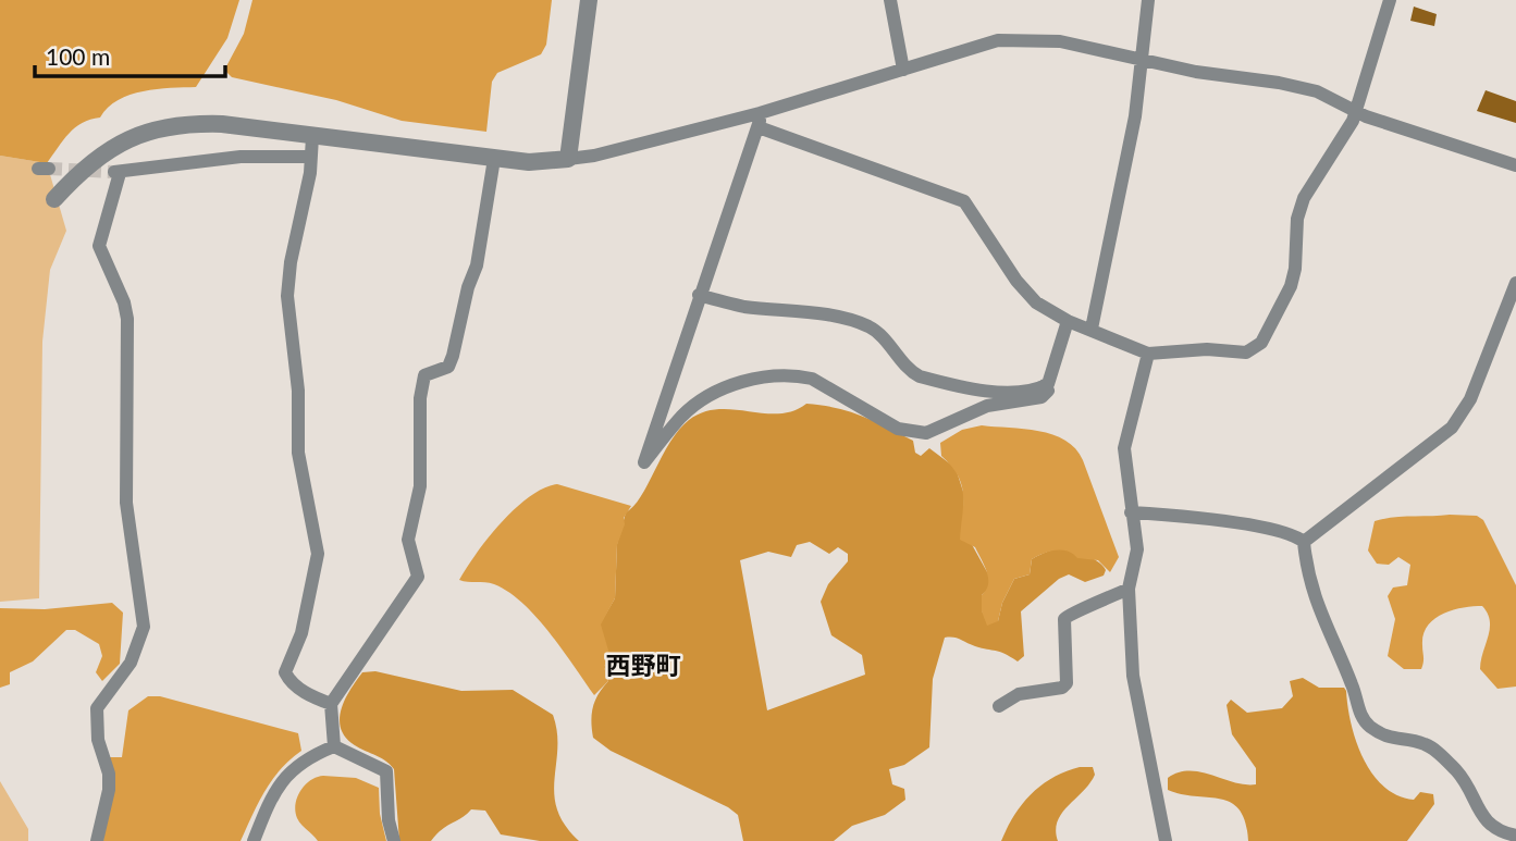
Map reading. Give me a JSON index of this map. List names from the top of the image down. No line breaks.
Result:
{"districts":["西野町"],"scale_bar":"100 m"}
